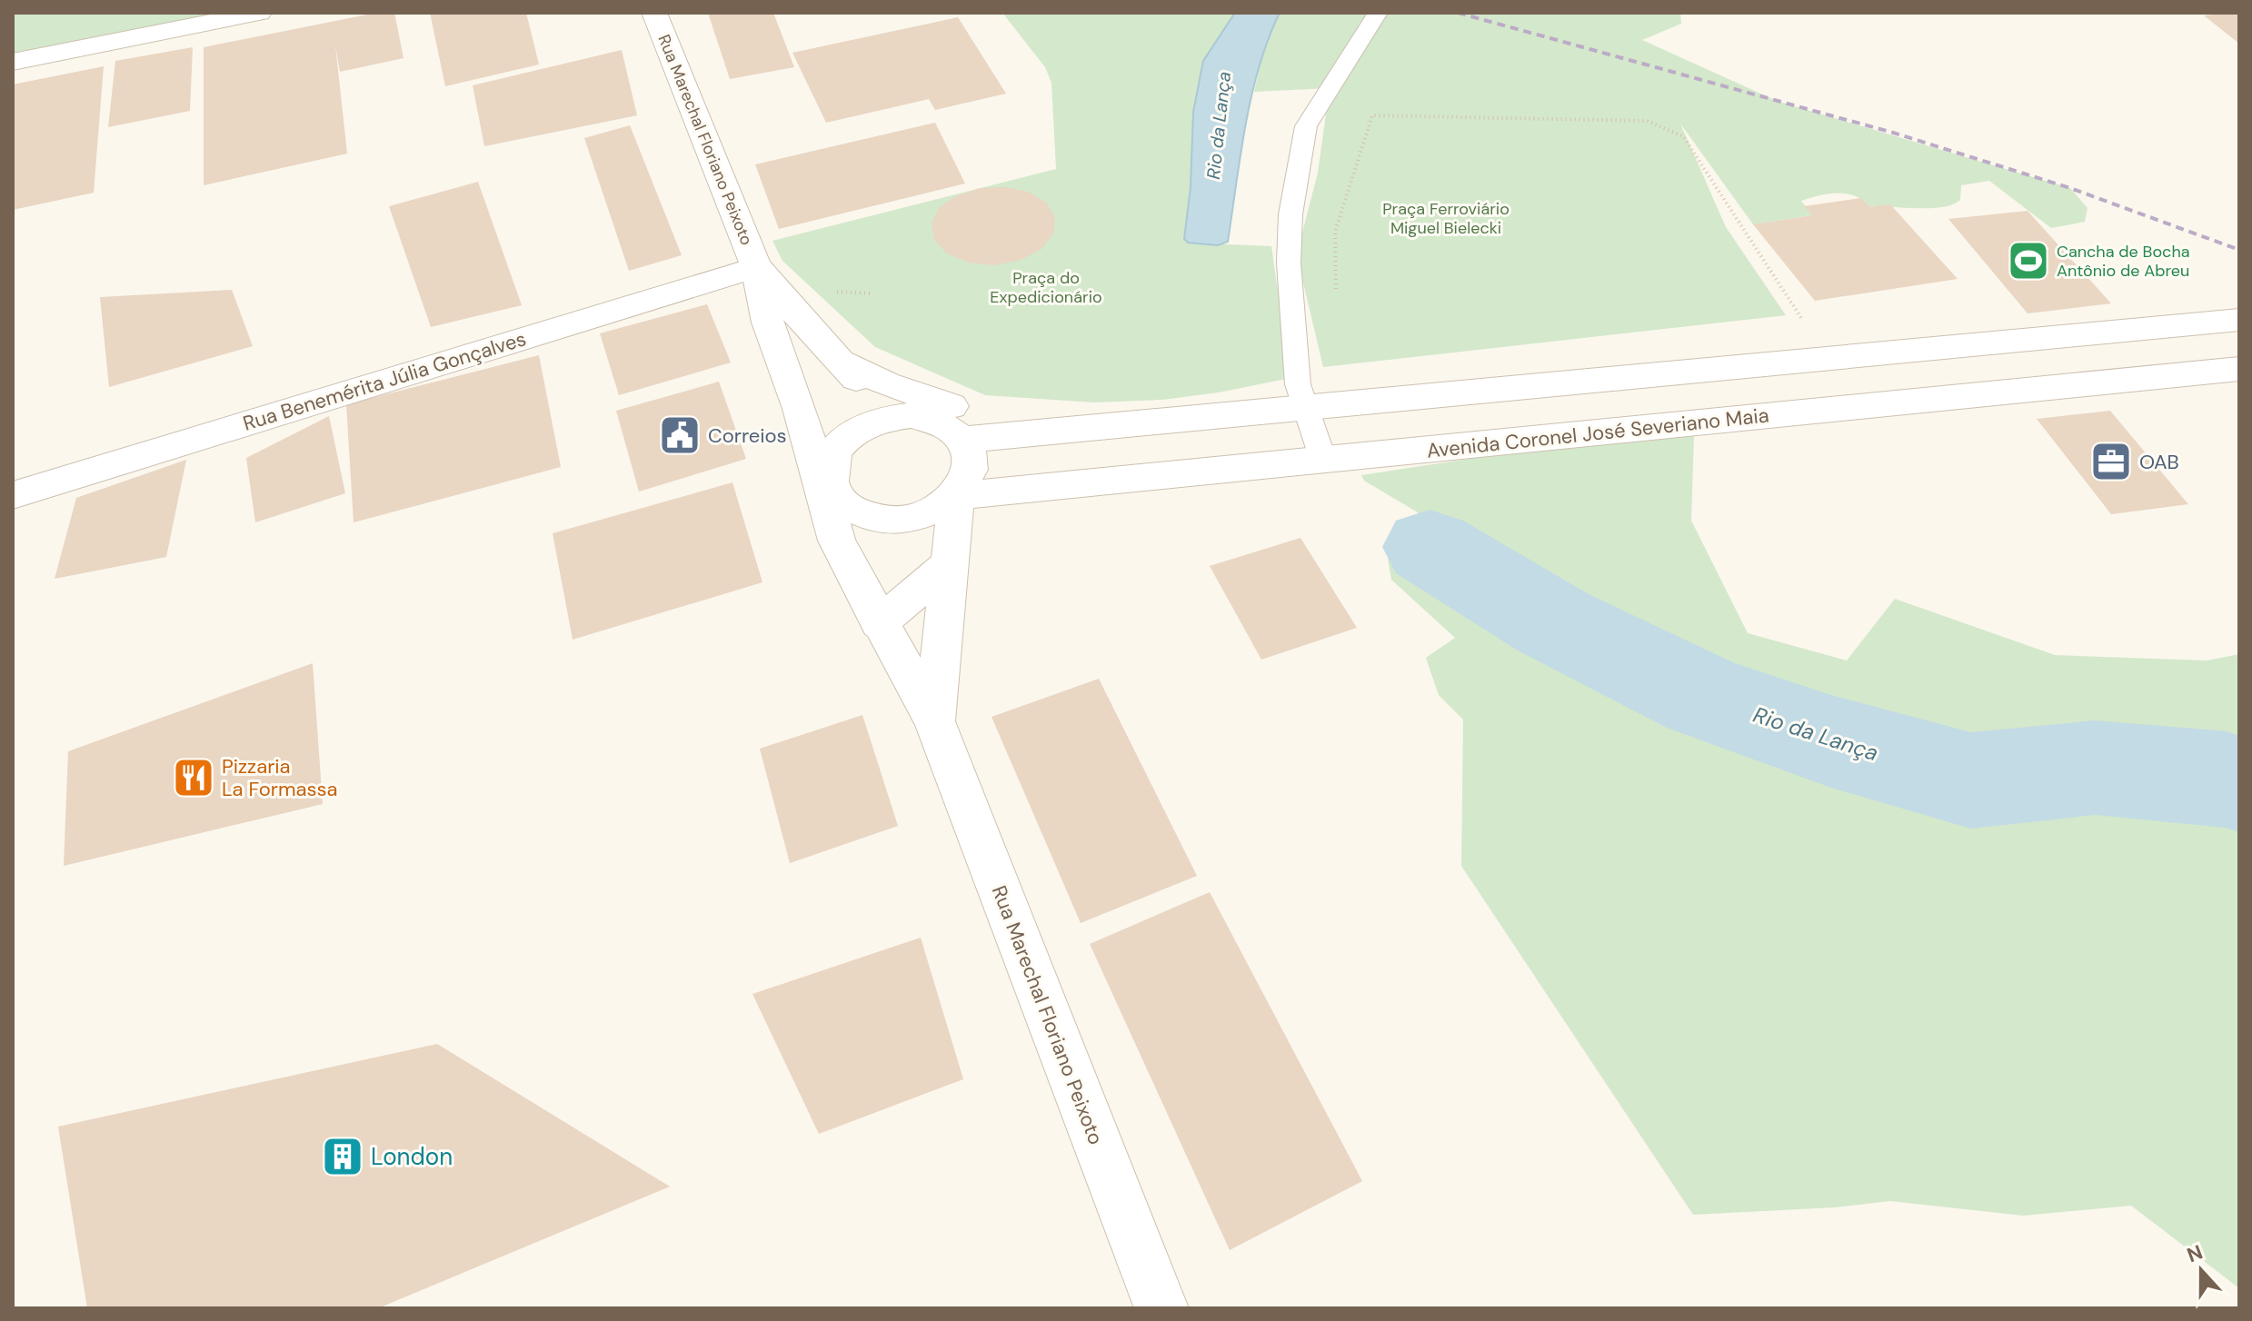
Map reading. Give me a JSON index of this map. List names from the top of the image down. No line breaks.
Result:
{"streets":{"main road":["Rua Marechal Floriano Peixoto","Rua Benemérita Júlia Gonçalves","Avenida Coronel José Severiano Maia"]},"crossings":[["Rua Marechal Floriano Peixoto","Rua Benemérita Júlia Gonçalves"],["Rua Marechal Floriano Peixoto","Avenida Coronel José Severiano Maia"]],"water":["Rio da Lança"],"parks":["Praça Ferroviário Miguel Bielecki","Praça do Expedicionário"],"places":{"sports":["Cancha de Bocha Antônio de Abreu"],"public building":["Correios"],"office":["OAB"],"restaurant":["Pizzaria La Formassa"],"building":["London"]},"north":"top"}
